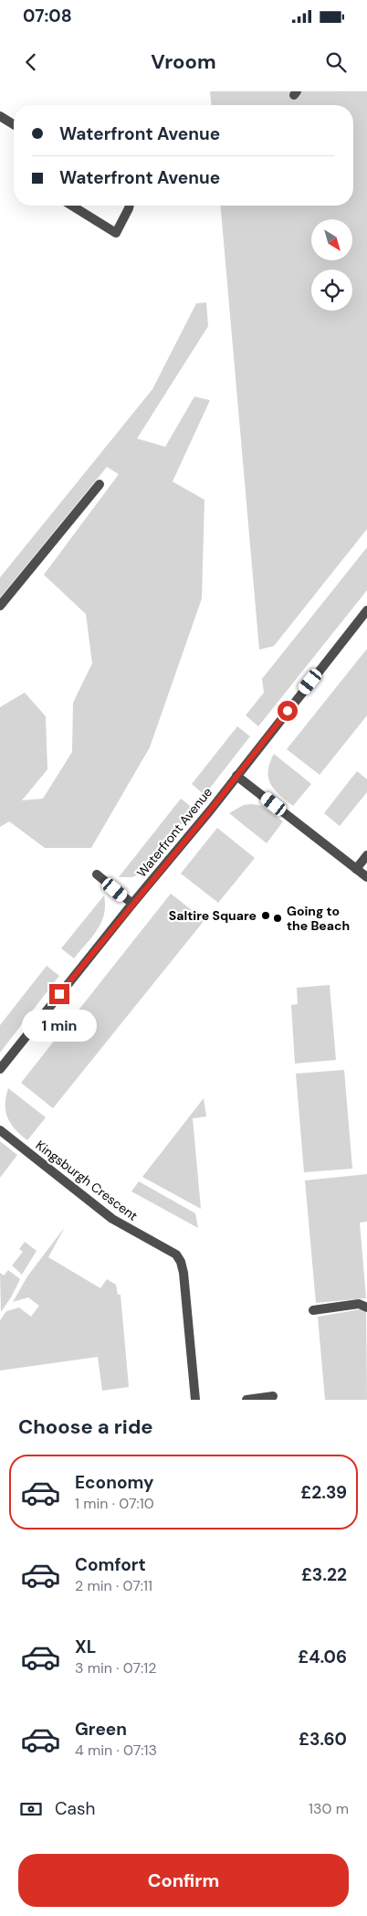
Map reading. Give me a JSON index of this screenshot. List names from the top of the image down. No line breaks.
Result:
{"streets":{"street":["Waterfront Avenue","Kingsburgh Crescent"]},"places":["Saltire Square","Going to the Beach"],"north":"bottom right","page":{"status":"07:08","header":"Vroom","banner":["Waterfront Avenue","Waterfront Avenue"],"bubble":"1 min","heading":"Choose a ride","list":[{"name":"Economy","note":"1 min · 07:10","value":"£2.39"},{"name":"Comfort","note":"2 min · 07:11","value":"£3.22"},{"name":"XL","note":"3 min · 07:12","value":"£4.06"},{"name":"Green","note":"4 min · 07:13","value":"£3.60"}],"pay":["Cash","130 m"],"buttons":"Confirm"}}
